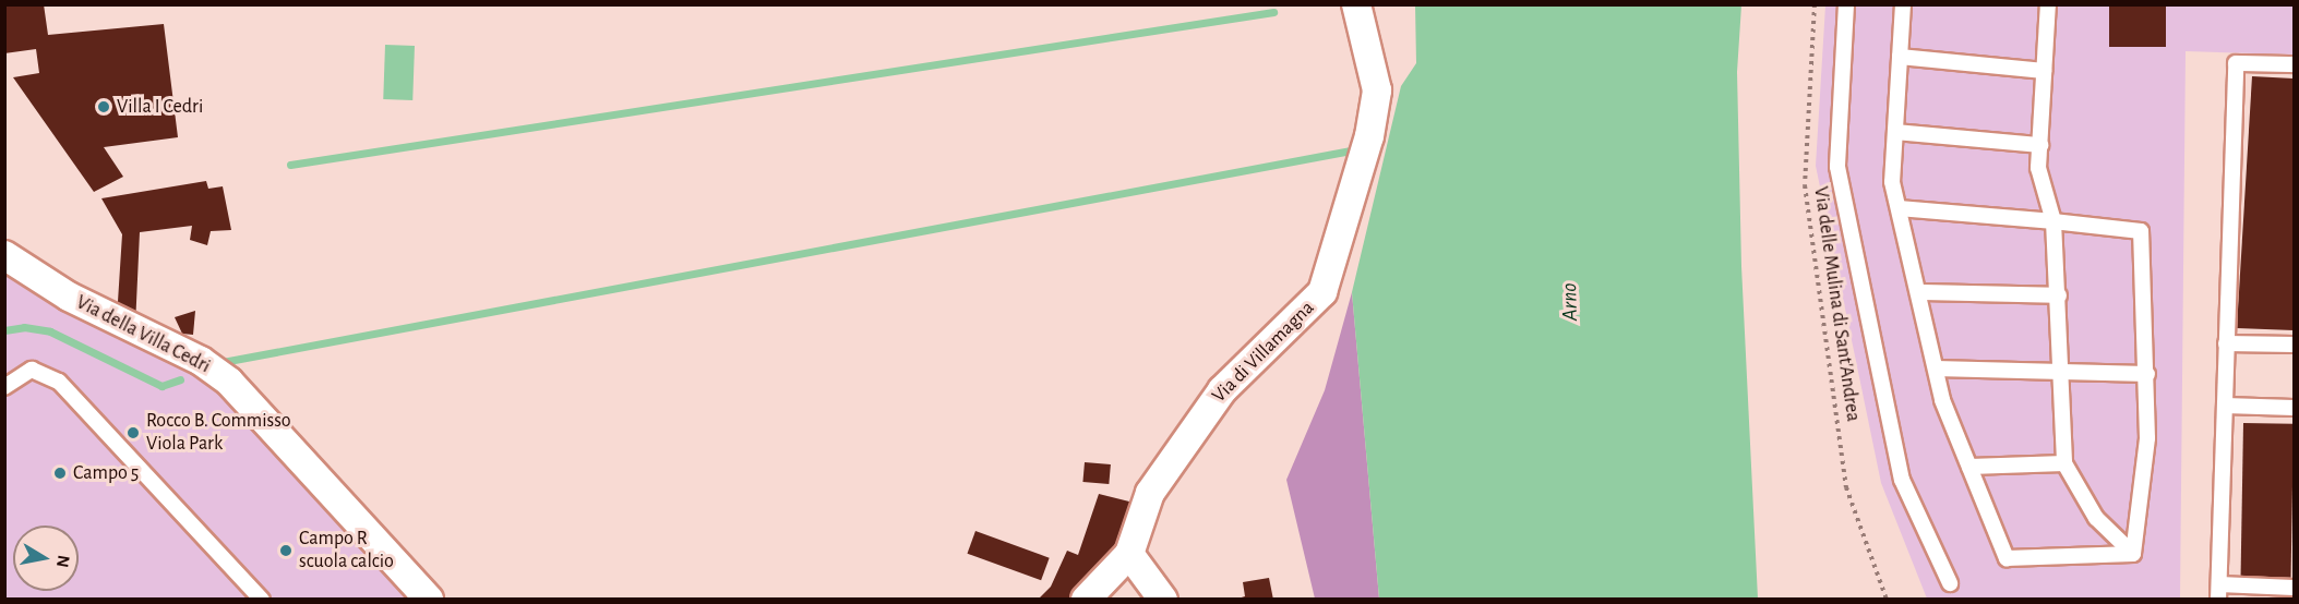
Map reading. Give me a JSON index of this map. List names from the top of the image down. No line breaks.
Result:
{"streets":{"street":["Via della Villa Cedri","Via di Villamagna"],"path":["Via delle Mulina di Sant'Andrea"]},"water":["Arno"],"places":["Villa I Cedri","Rocco B. Commisso Viola Park","Campo 5","Campo R scuola calcio"],"north":"right"}
